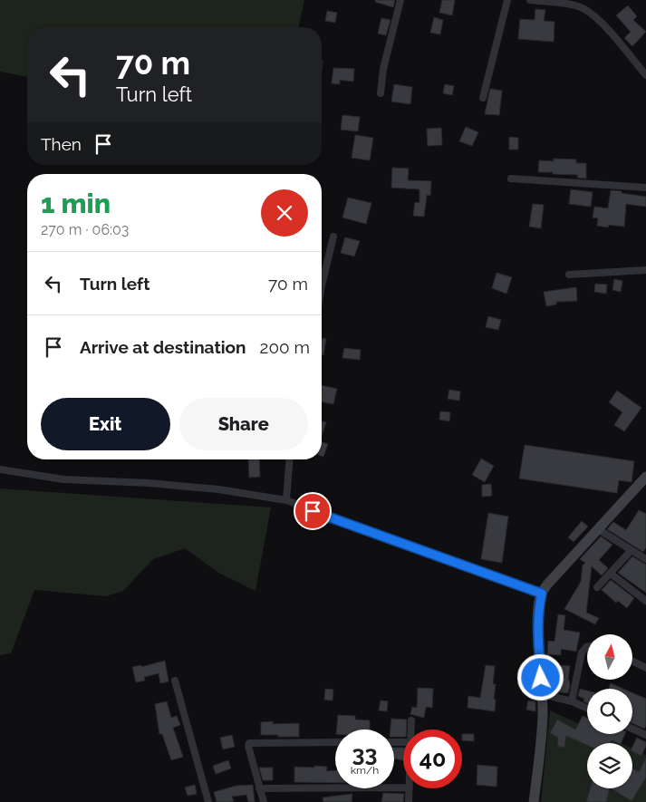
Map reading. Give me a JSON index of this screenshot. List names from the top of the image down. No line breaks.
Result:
{"north":"top","page":{"turn":["70 m","Turn left"],"then":"Then","heading":["1 min","270 m · 06:03"],"list":[{"name":"Turn left","value":"70 m"},{"name":"Arrive at destination","value":"200 m"}],"buttons":["Exit","Share"],"speed":"33 km/h","limit":"40"}}
